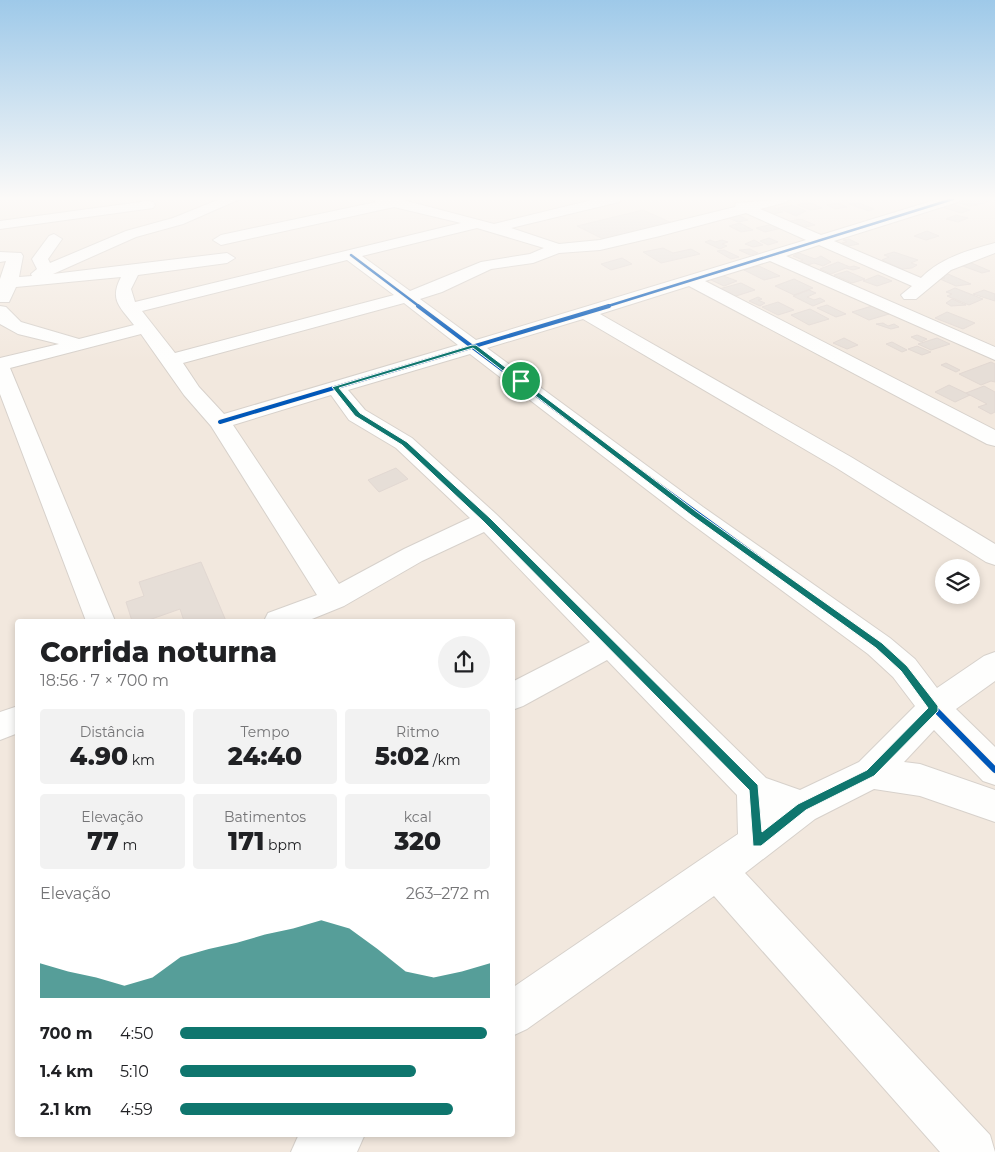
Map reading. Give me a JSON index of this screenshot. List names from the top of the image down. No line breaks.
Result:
{"page":{"heading":["Corrida noturna","18:56 · 7 × 700 m"],"stats":[["Distância","4.90 km"],["Tempo","24:40"],["Ritmo","5:02 /km"],["Elevação","77 m"],["Batimentos","171 bpm"],["kcal","320"]],"chart":["Elevação","263–272 m"],"list":[{"name":"700 m","note":"4:50"},{"name":"1.4 km","note":"5:10"},{"name":"2.1 km","note":"4:59"}]}}
